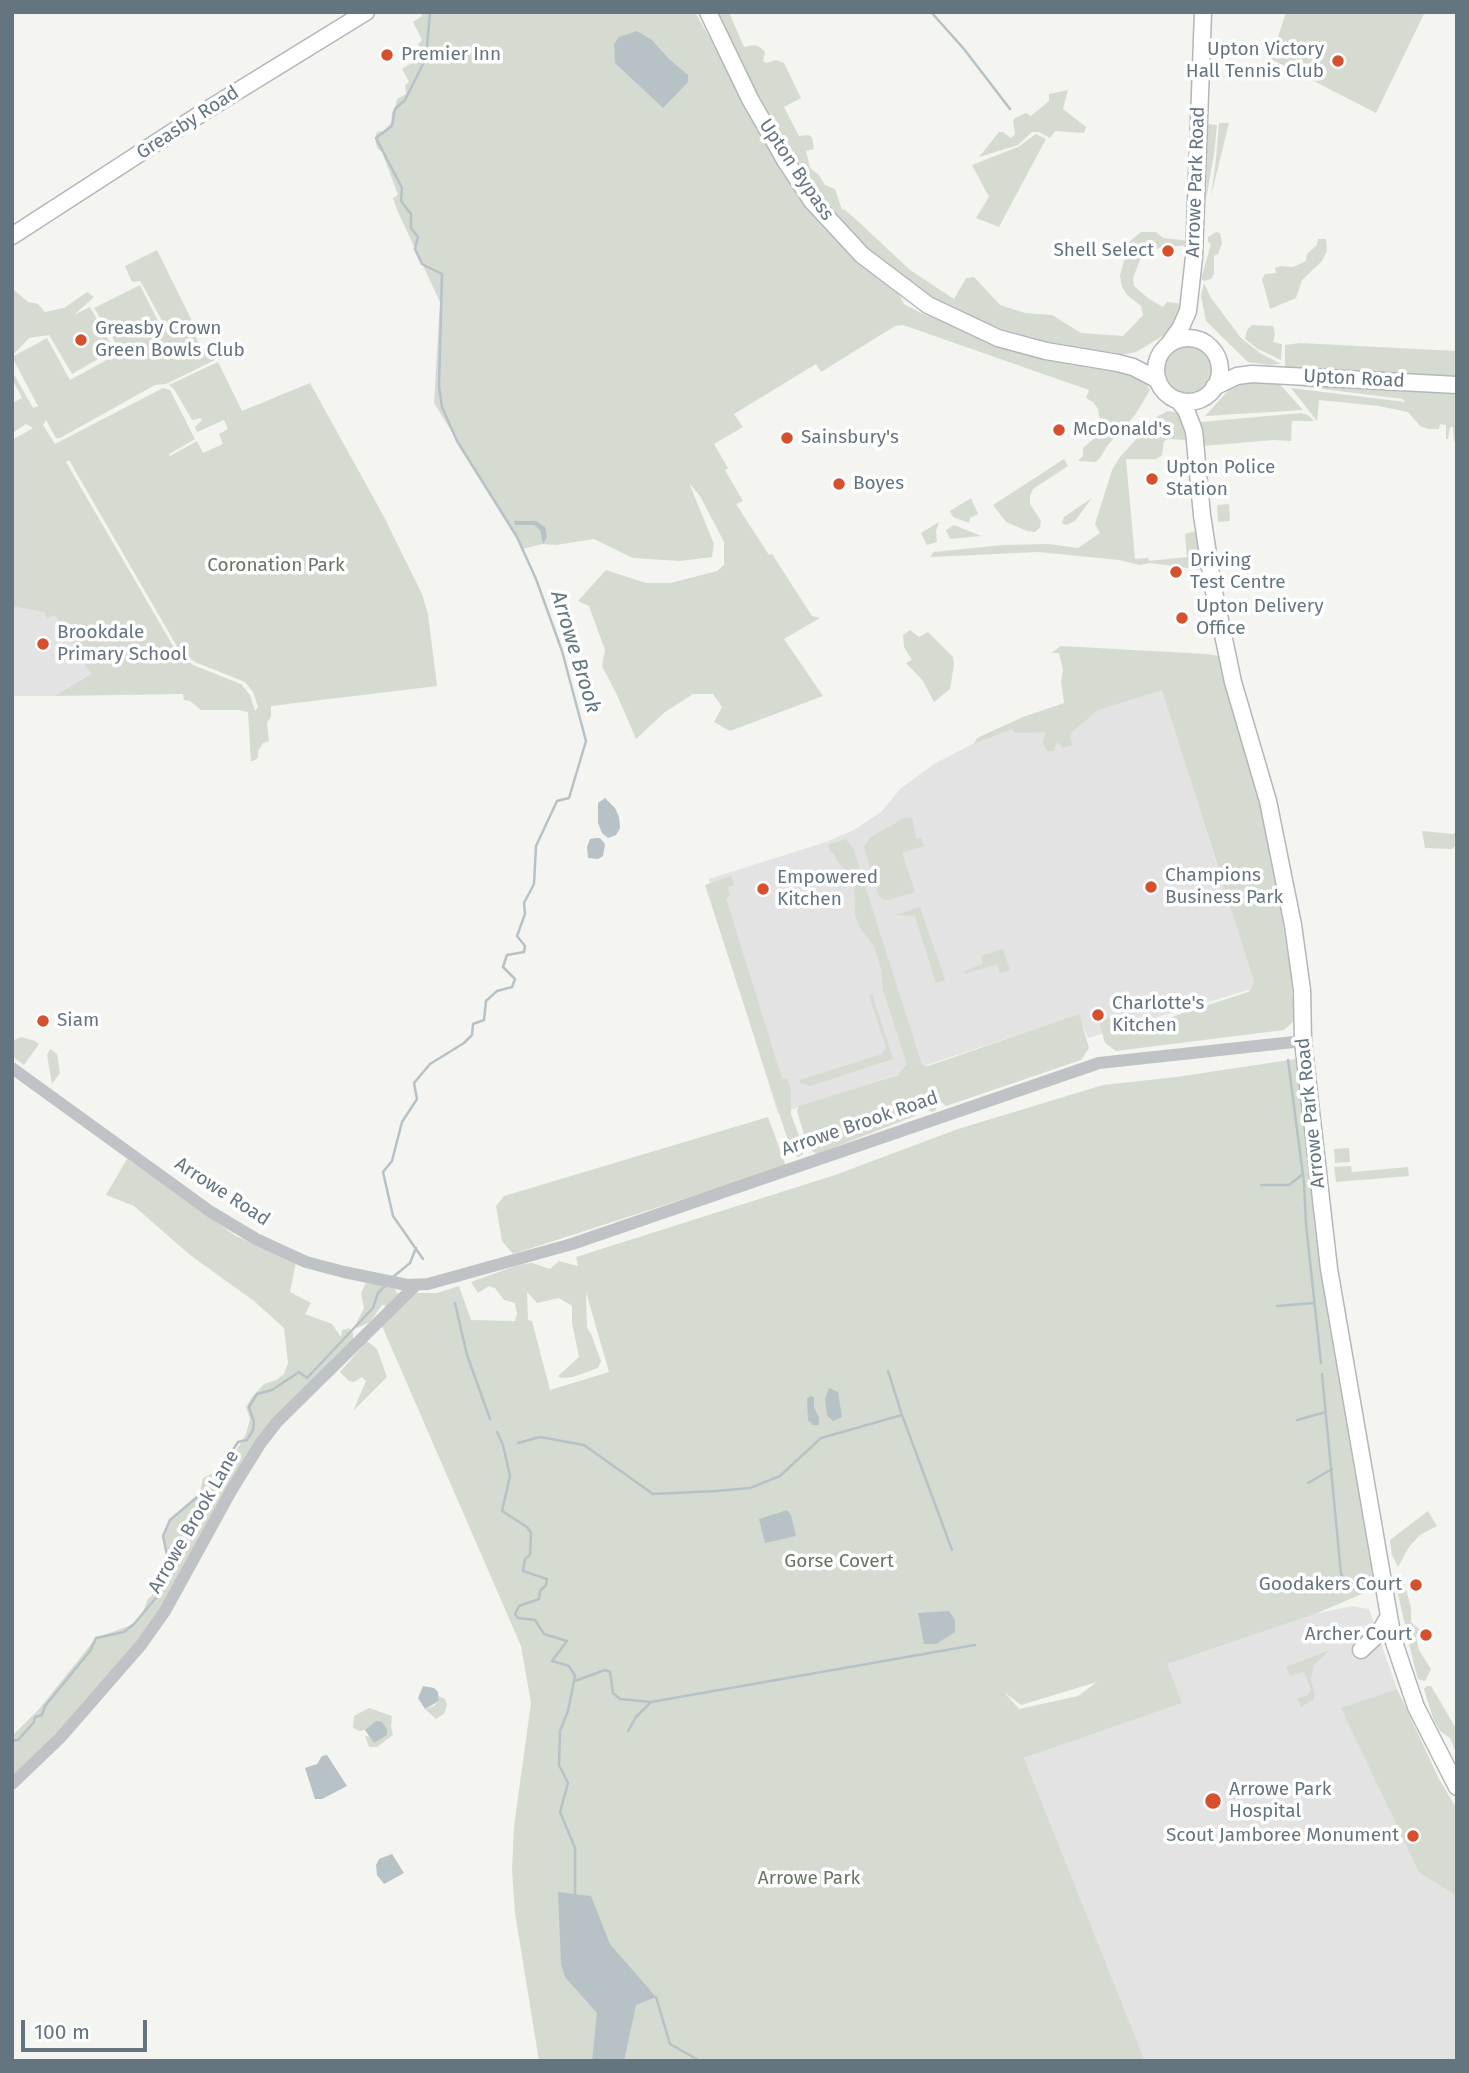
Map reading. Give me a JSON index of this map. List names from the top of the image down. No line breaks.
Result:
{"streets":{"main road":["Greasby Road","Upton Bypass","Arrowe Park Road","Upton Road"],"street":["Arrowe Brook Road","Arrowe Road","Arrowe Brook Lane"]},"crossings":[["Upton Bypass","Arrowe Park Road"],["Upton Bypass","Upton Road"],["Arrowe Park Road","Upton Road"],["Arrowe Park Road","Arrowe Brook Road"],["Arrowe Brook Road","Arrowe Road"],["Arrowe Road","Arrowe Brook Lane"]],"water":["Arrowe Brook"],"parks":["Coronation Park","Gorse Covert","Arrowe Park"],"places":["Premier Inn","Upton Victory Hall Tennis Club","Shell Select","Greasby Crown Green Bowls Club","McDonald's","Sainsbury's","Upton Police Station","Boyes","Driving Test Centre","Upton Delivery Office","Brookdale Primary School","Champions Business Park","Empowered Kitchen","Charlotte's Kitchen","Siam","Goodakers Court","Archer Court","Arrowe Park Hospital","Scout Jamboree Monument"],"scale_bar":"100 m"}
